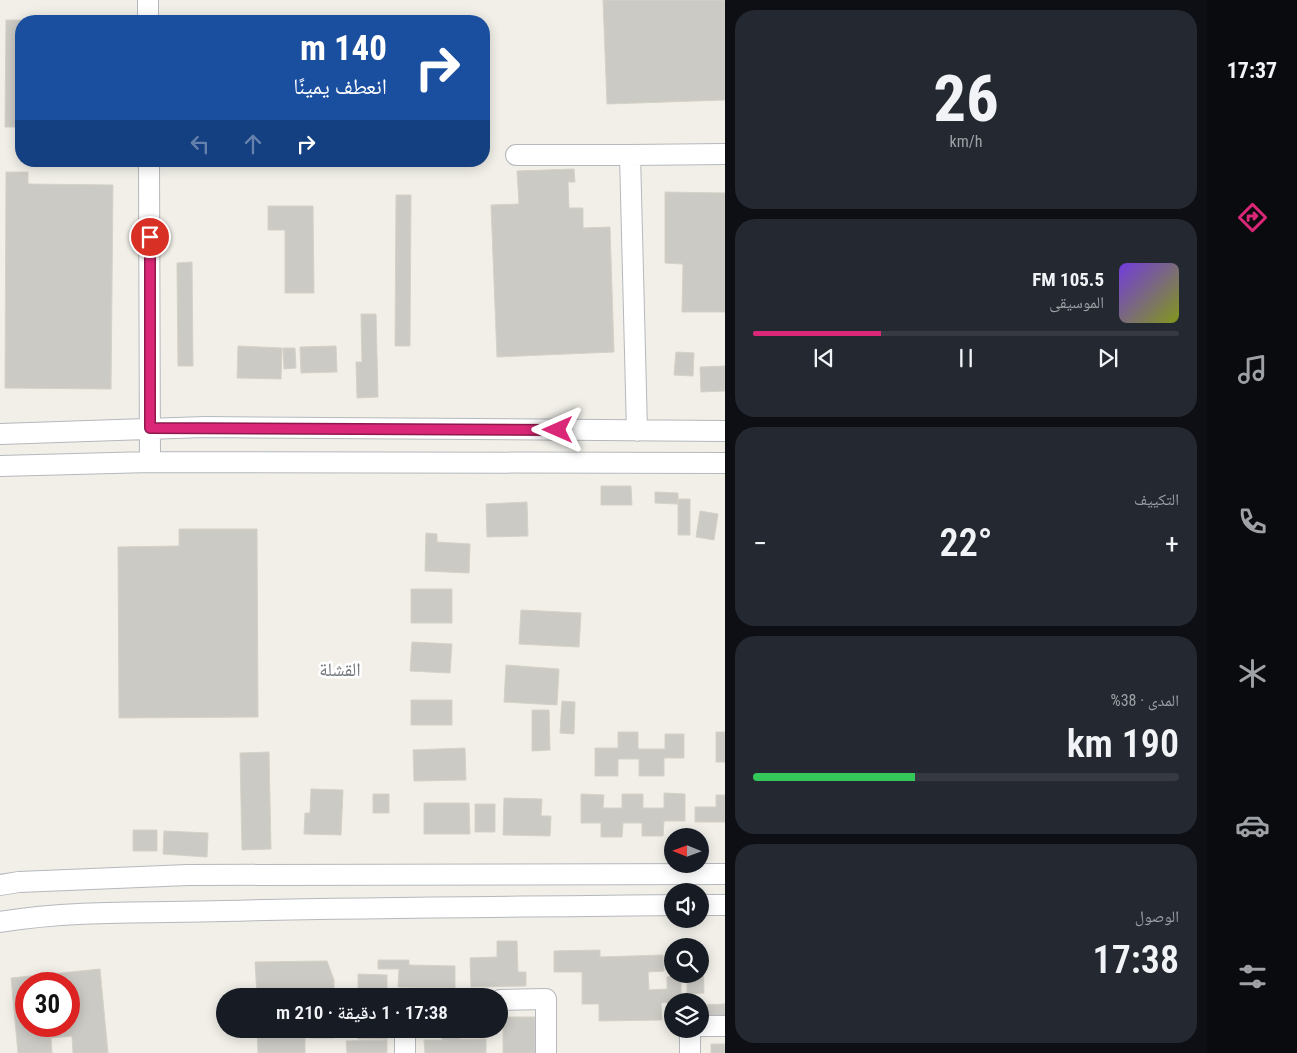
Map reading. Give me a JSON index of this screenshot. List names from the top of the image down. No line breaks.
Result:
{"districts":["القشلة"],"north":"left","page":{"tabs":"17:37","tile":[["26","km/h"],"التكييف",["المدى · 38%","190 km"],["الوصول","17:38"]],"turn":["140 m","انعطف يمينًا"],"song":["105.5 FM","الموسيقى"],"heat":["−","22°","+"],"limit":"30","trip":"17:38 · 1 دقيقة · 210 m"}}
